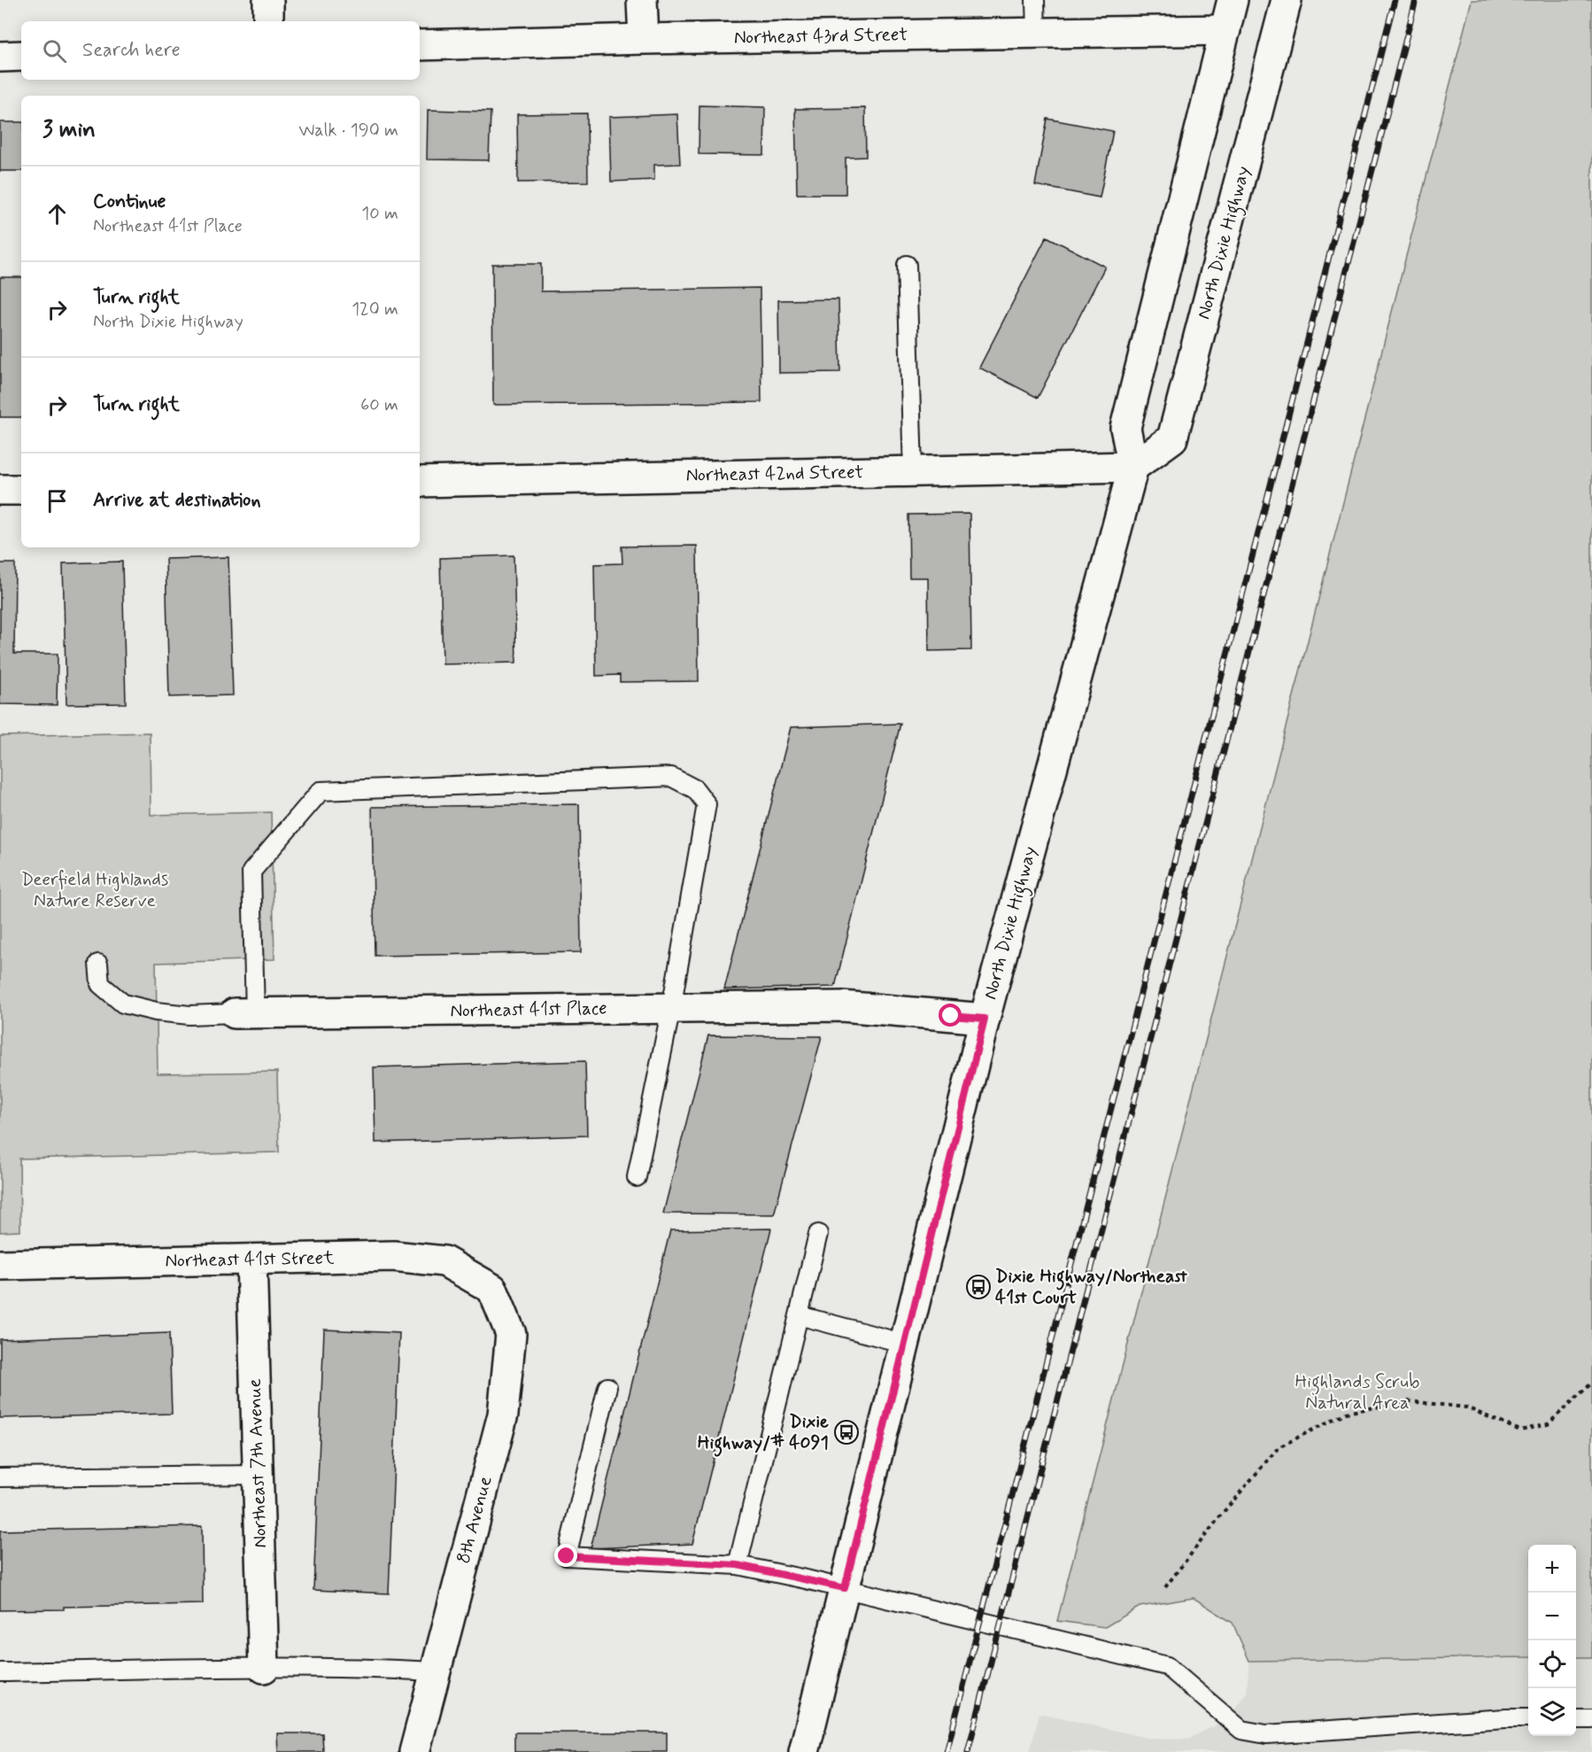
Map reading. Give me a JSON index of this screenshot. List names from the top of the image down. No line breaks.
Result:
{"streets":{"street":["Northeast 43rd Street","North Dixie Highway","Northeast 42nd Street","Northeast 41st Place","Northeast 41st Street","Northeast 7th Avenue","8th Avenue"]},"crossings":[["Northeast 43rd Street","North Dixie Highway"],["North Dixie Highway","Northeast 42nd Street"],["North Dixie Highway","Northeast 41st Place"],["Northeast 41st Street","Northeast 7th Avenue"],["Northeast 41st Street","8th Avenue"]],"parks":["Deerfield Highlands Nature Reserve","Highlands Scrub Natural Area"],"places":{"bus stop":["Dixie Highway/Northeast 41st Court","Dixie Highway/# 4091"]},"page":{"search":"Search here","heading":["3 min","Walk · 190 m"],"list":[["Continue","Northeast 41st Place","10 m"],["Turn right","North Dixie Highway","120 m"],["Turn right","60 m"],"Arrive at destination"],"map_buttons":["+","−"]}}
